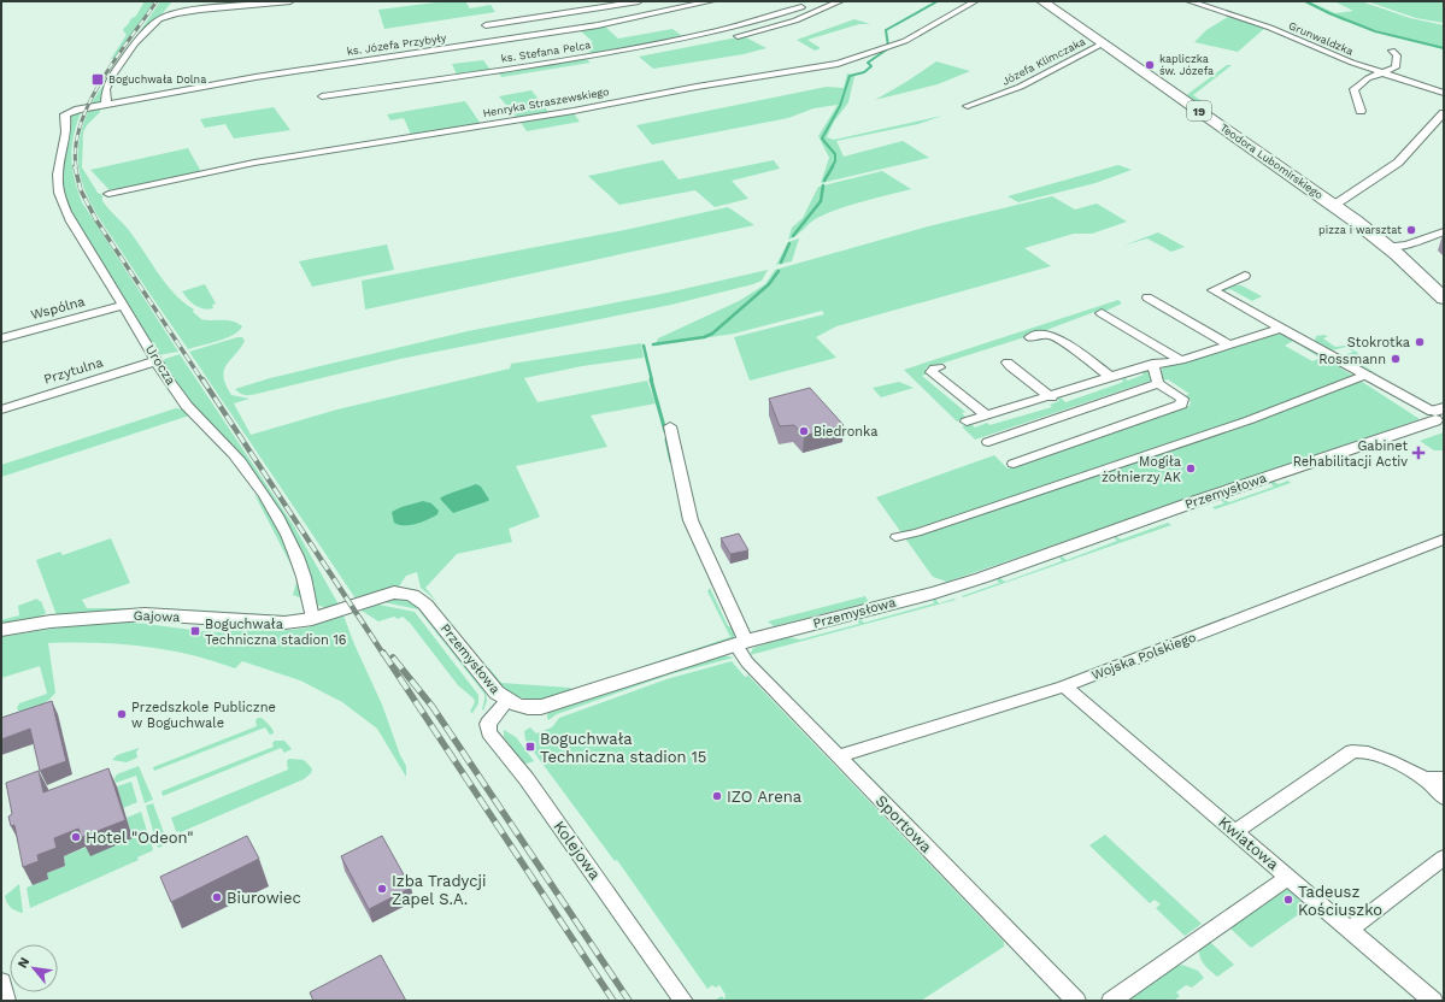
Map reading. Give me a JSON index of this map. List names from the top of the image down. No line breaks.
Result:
{"streets":{"highway":["19","Teodora Lubomirskiego"],"street":["Grunwaldzka","ks. Józefa Przybyły","ks. Stefana Pelca","Józefa Klimczaka","Henryka Straszewskiego","Wspólna","Urocza","Przytulna","Przemysłowa","Gajowa","Wojska Polskiego","Sportowa","Kwiatowa","Kolejowa"]},"crossings":[["ks. Józefa Przybyły","Urocza"],["Józefa Klimczaka","Teodora Lubomirskiego"],["Wspólna","Urocza"],["Urocza","Przytulna"],["Urocza","Przemysłowa"],["Urocza","Gajowa"],["Przemysłowa","Gajowa"],["Przemysłowa","Sportowa"],["Przemysłowa","Kolejowa"],["Wojska Polskiego","Sportowa"],["Wojska Polskiego","Kwiatowa"]],"places":{"other":["kapliczka św. Józefa","pizza i warsztat","Stokrotka","Rossmann","Biedronka","Mogiła żołnierzy AK","Przedszkole Publiczne w Boguchwale","IZO Arena","Hotel \"Odeon\"","Izba Tradycji Zapel S.A.","Biurowiec","Tadeusz Kościuszko"],"transit":["Boguchwała Dolna","Boguchwała Techniczna stadion 16","Boguchwała Techniczna stadion 15"],"health":["Gabinet Rehabilitacji Activ"]},"north":"top left"}
